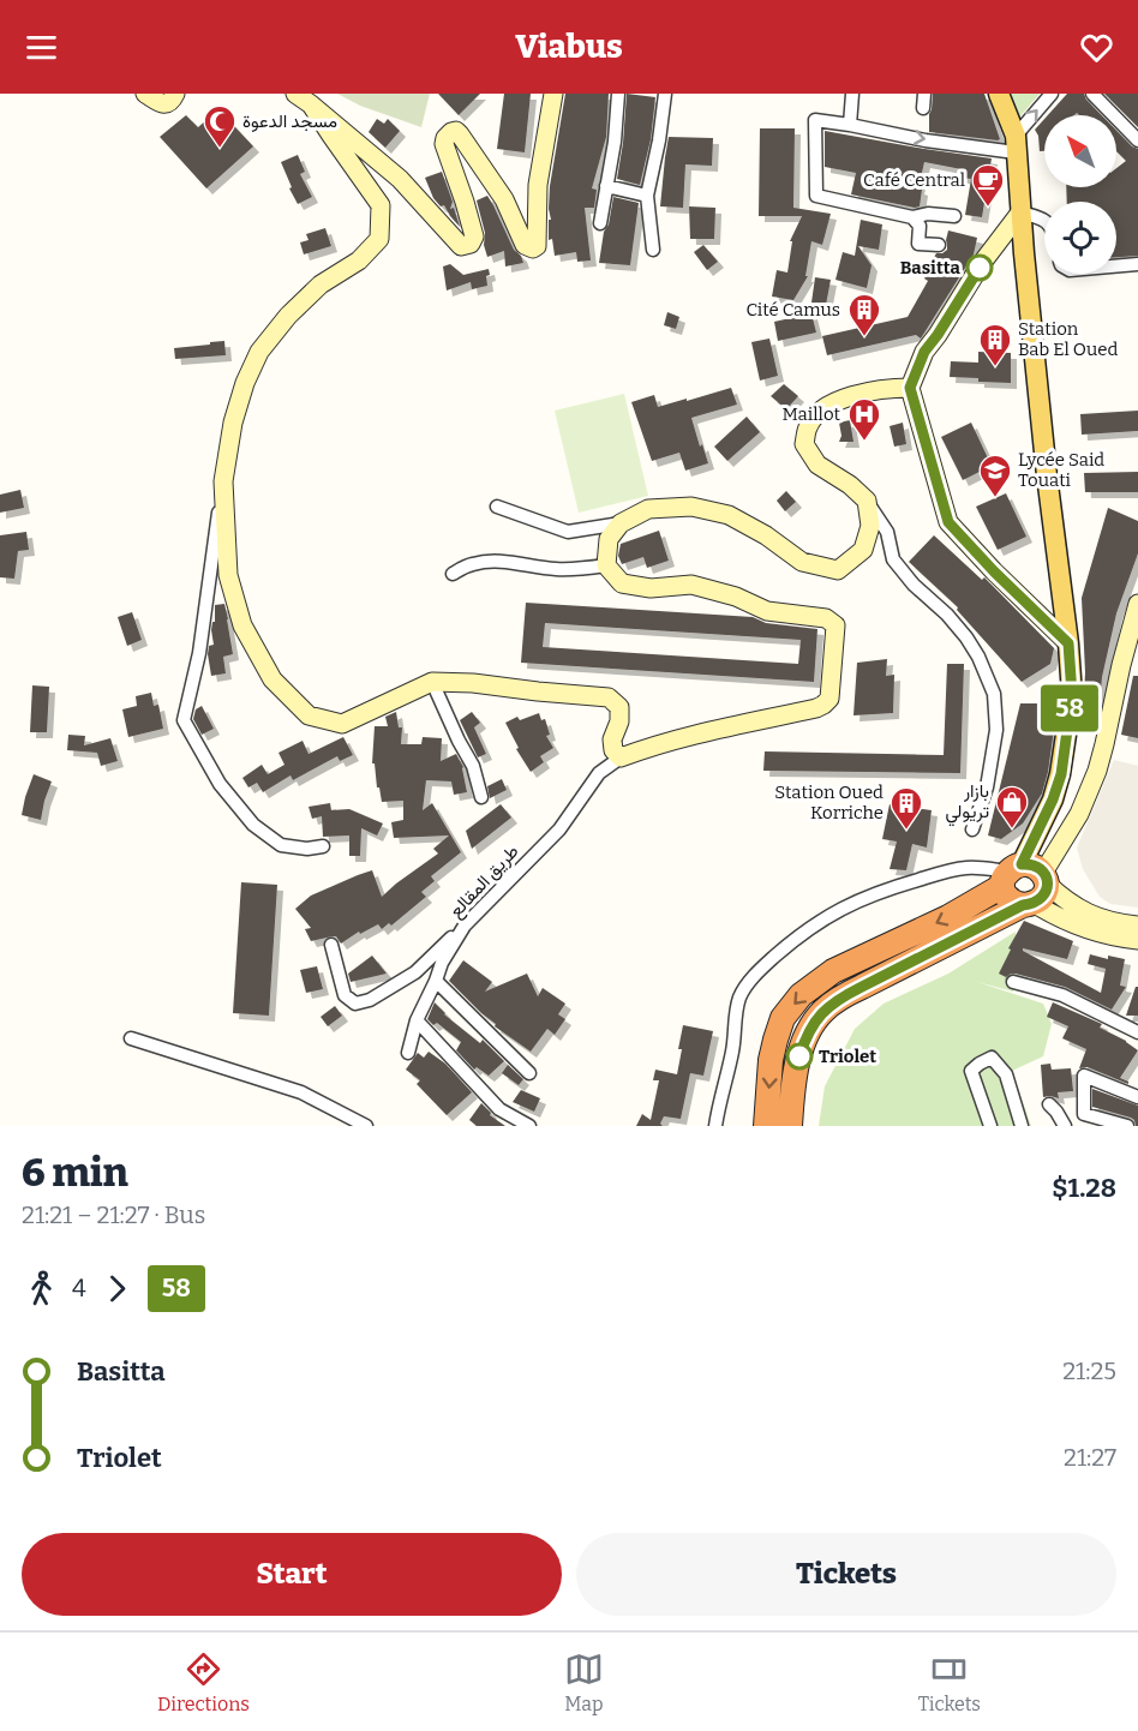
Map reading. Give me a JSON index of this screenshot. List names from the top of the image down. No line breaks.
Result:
{"streets":{"street":["طريق المقالع"]},"places":{"mosque":["مسجد الدعوة"],"cafe":["Café Central"],"other":["Basitta","Triolet"],"building":["Cité Camus","Station Bab El Oued","Station Oued Korriche"],"hospital":["Maillot"],"school or university":["Lycée Said Touati"],"shop":["بازار تريولي"]},"lines":["bus line 58"],"north":"top left","page":{"header":"Viabus","on_map":"58","heading":["6 min","21:21 – 21:27 · Bus","$1.28"],"legs":["4","58"],"list":[{"name":"Basitta","value":"21:25"},{"name":"Triolet","value":"21:27"}],"buttons":["Start","Tickets"],"tabs":["Directions","Map","Tickets"]}}
